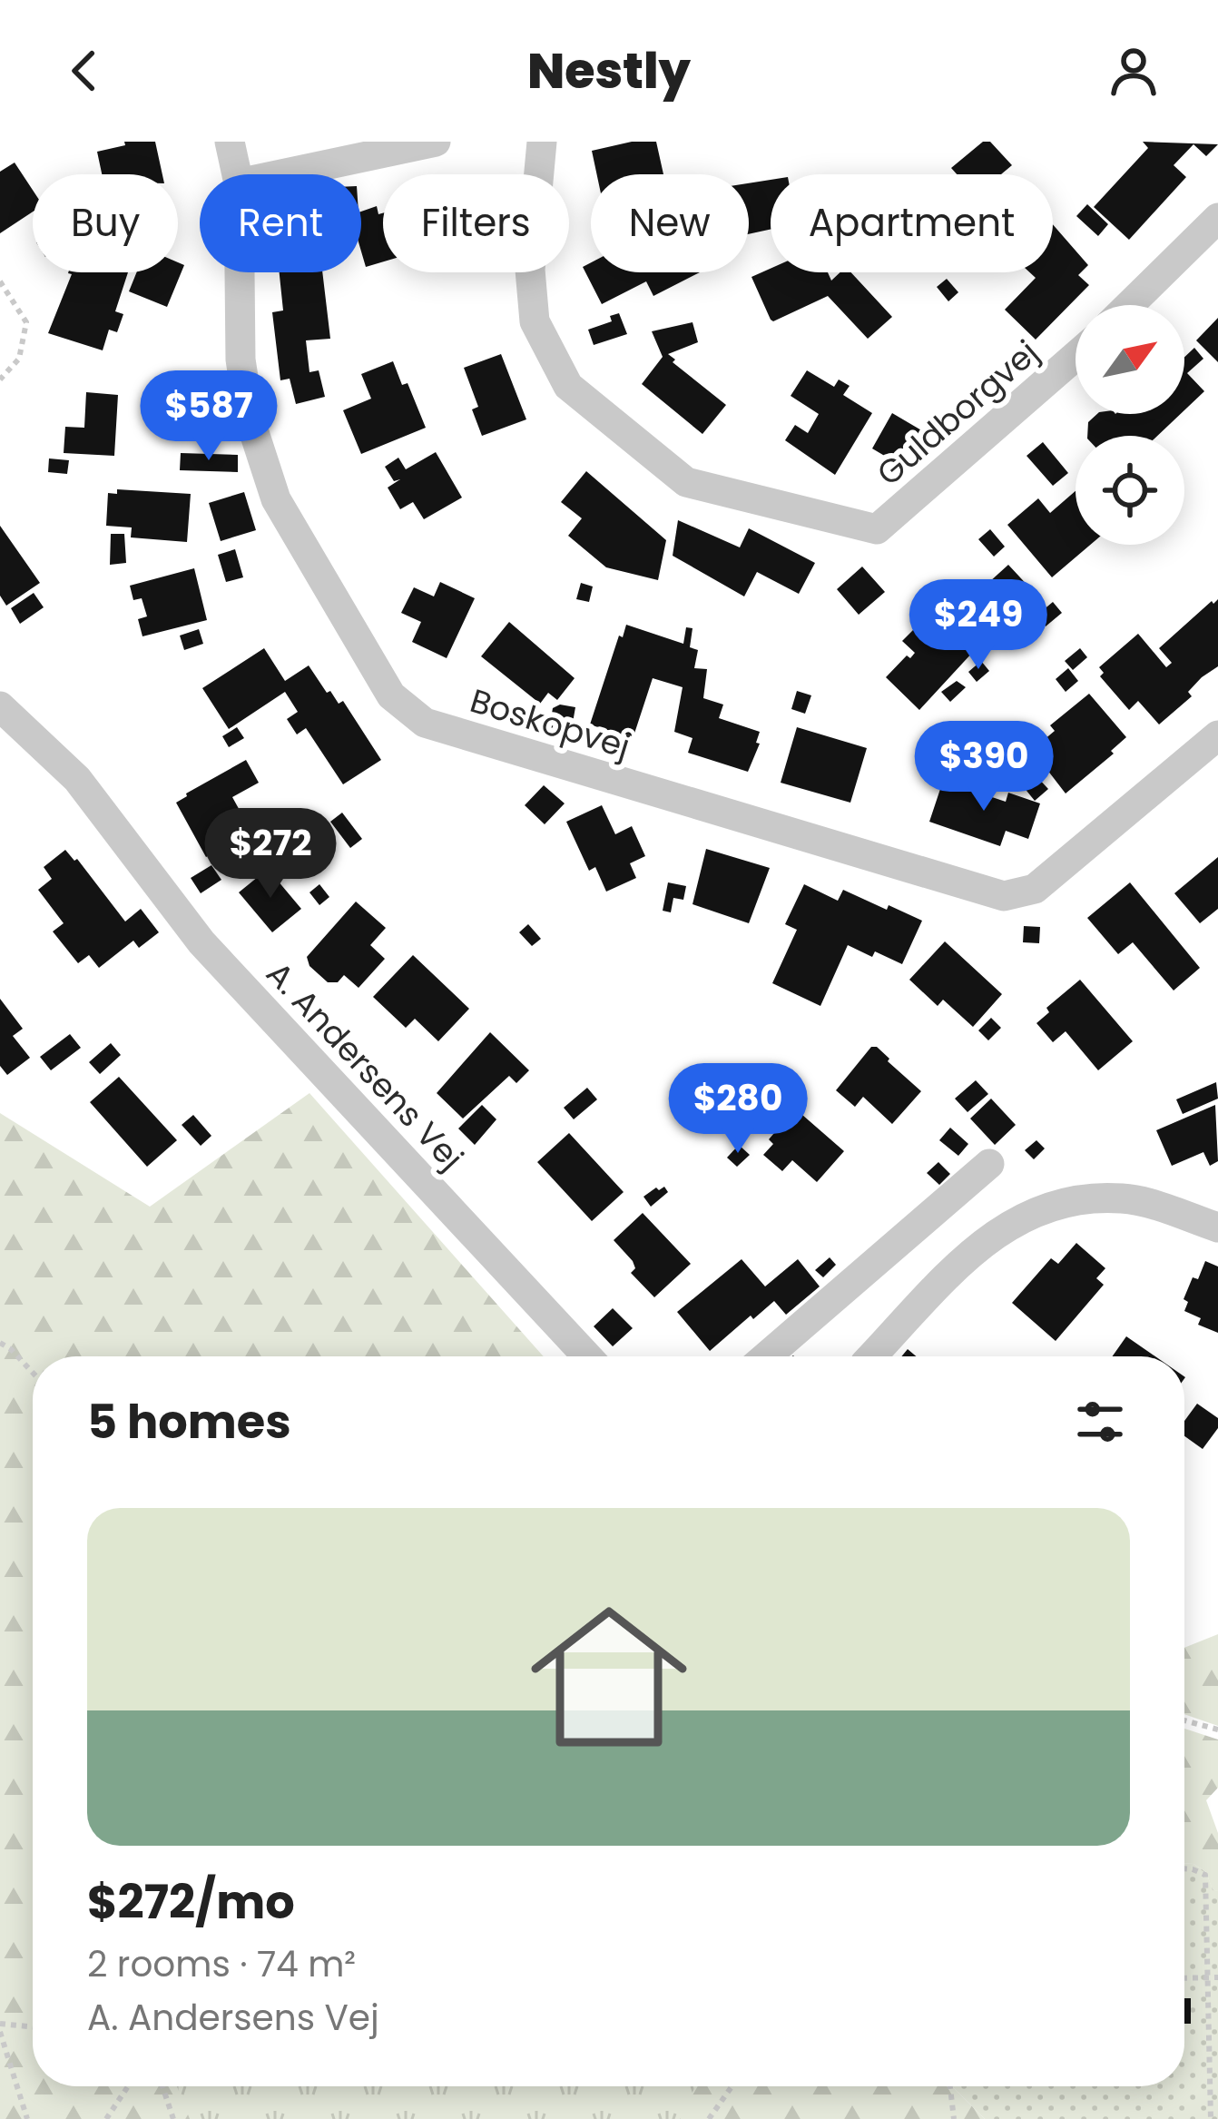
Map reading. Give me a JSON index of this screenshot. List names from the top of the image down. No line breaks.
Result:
{"streets":{"street":["Guldborgvej","Boskopvej","A. Andersens Vej"]},"north":"top right","page":{"header":"Nestly","chip":["Buy","Rent","Filters","New","Apartment"],"price":["$587","$249","$390","$272","$280"],"heading":"5 homes","list":[{"name":"$272/mo","note":"2 rooms · 74 m² · A. Andersens Vej"}]}}
